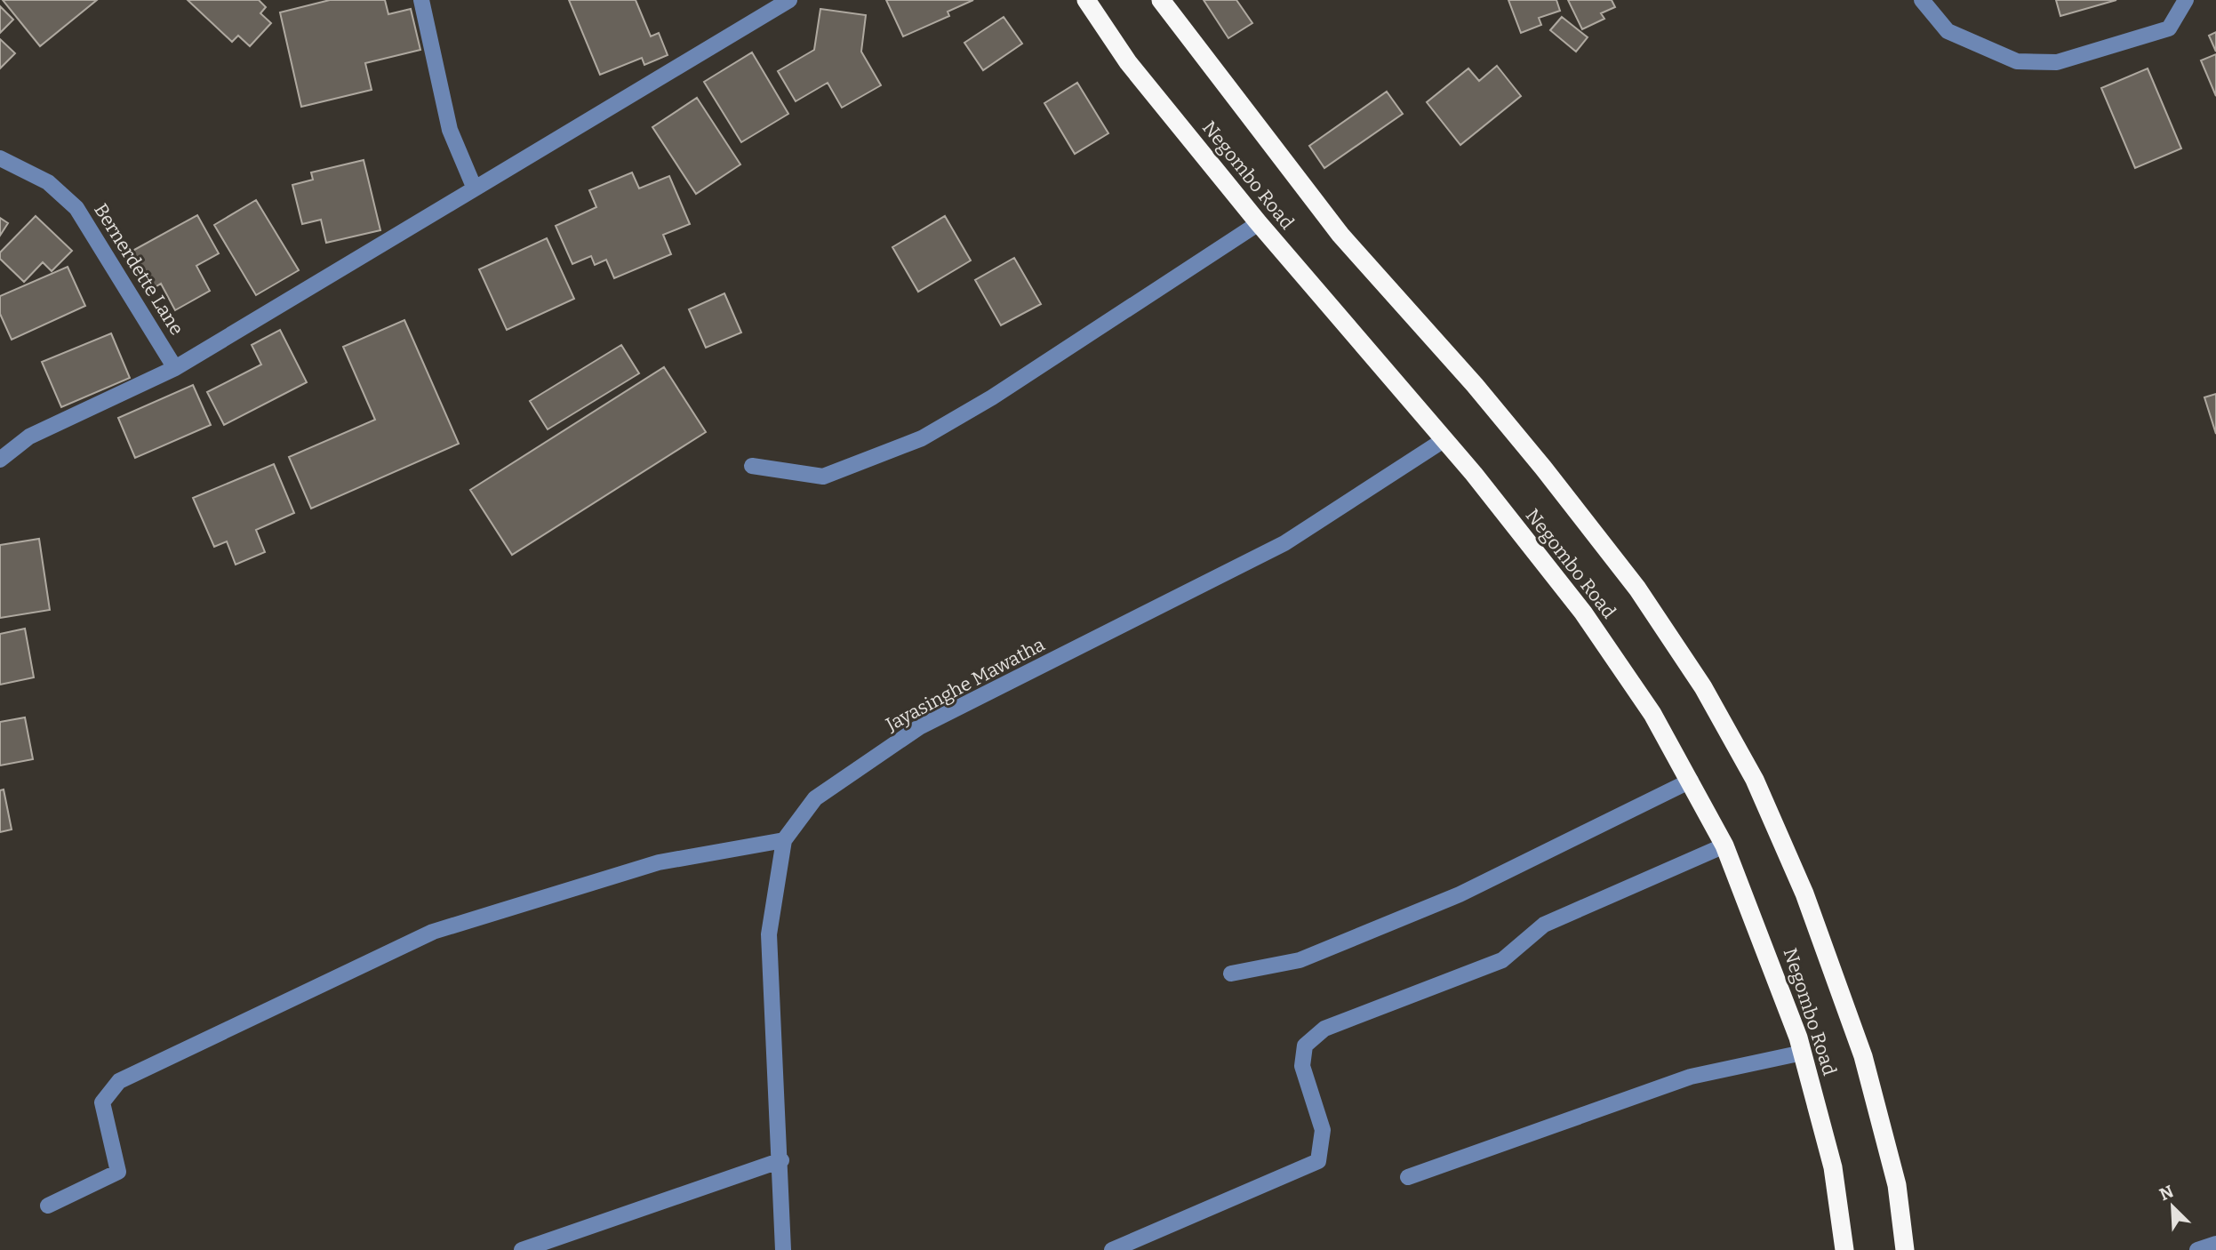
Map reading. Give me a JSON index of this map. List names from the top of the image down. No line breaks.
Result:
{"streets":{"highway":["Negombo Road"],"street":["Bernerdette Lane","Jayasinghe Mawatha"]},"crossings":[["Negombo Road","Jayasinghe Mawatha"]],"north":"top left"}
